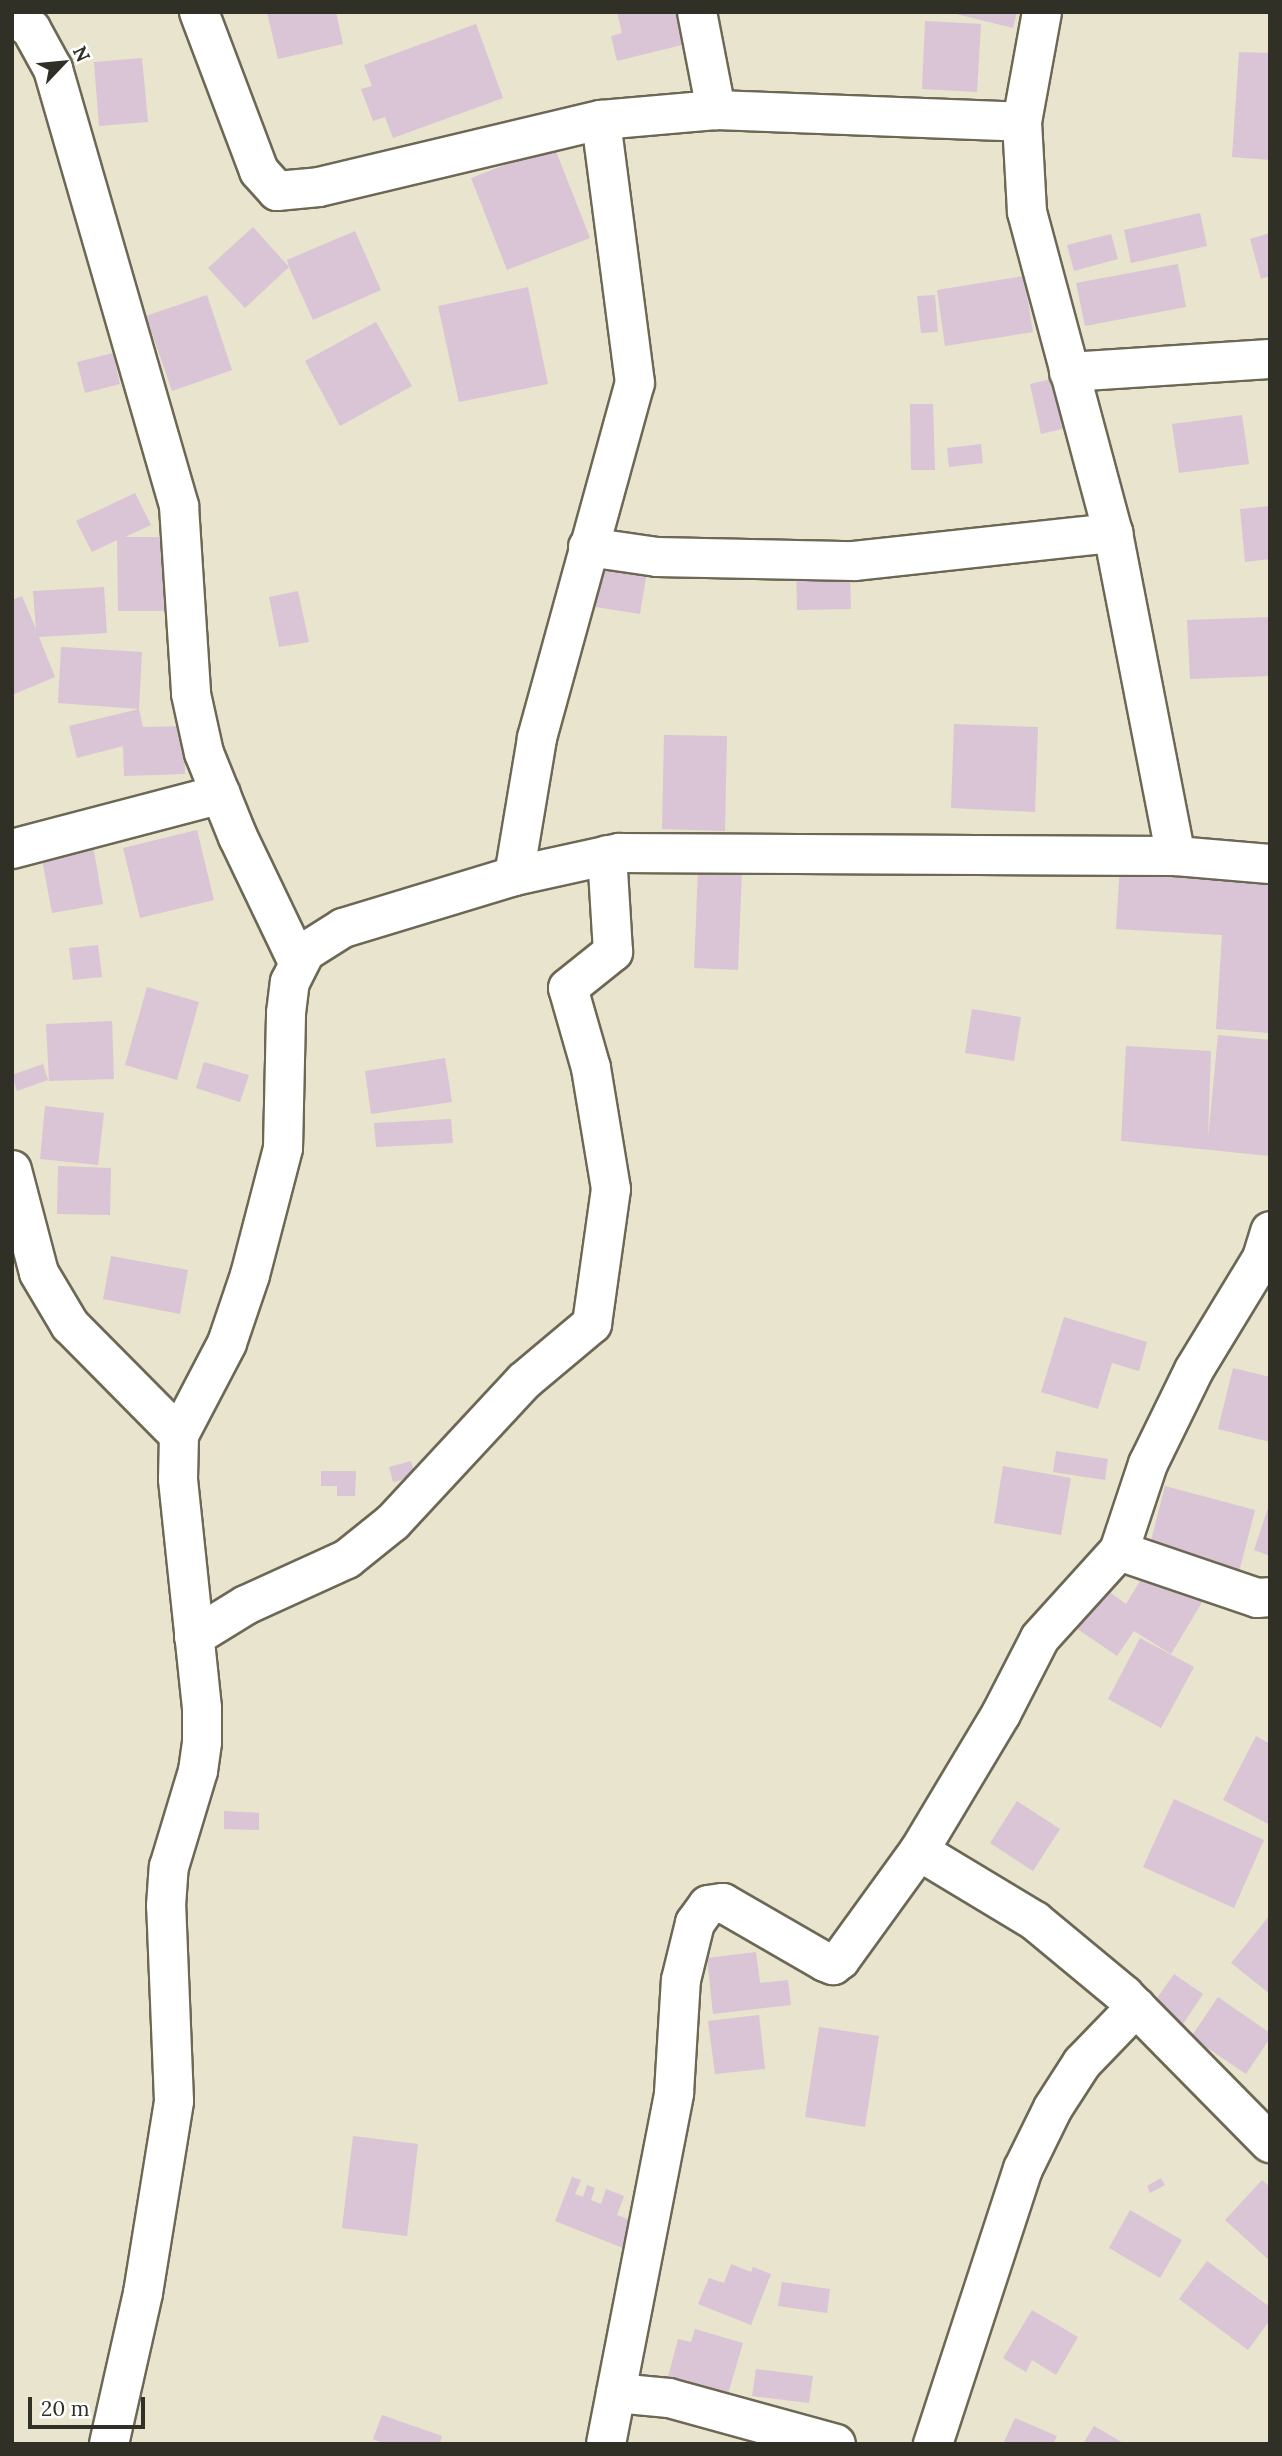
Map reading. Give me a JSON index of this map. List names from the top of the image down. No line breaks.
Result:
{"scale_bar":"20 m","north":"top right"}
